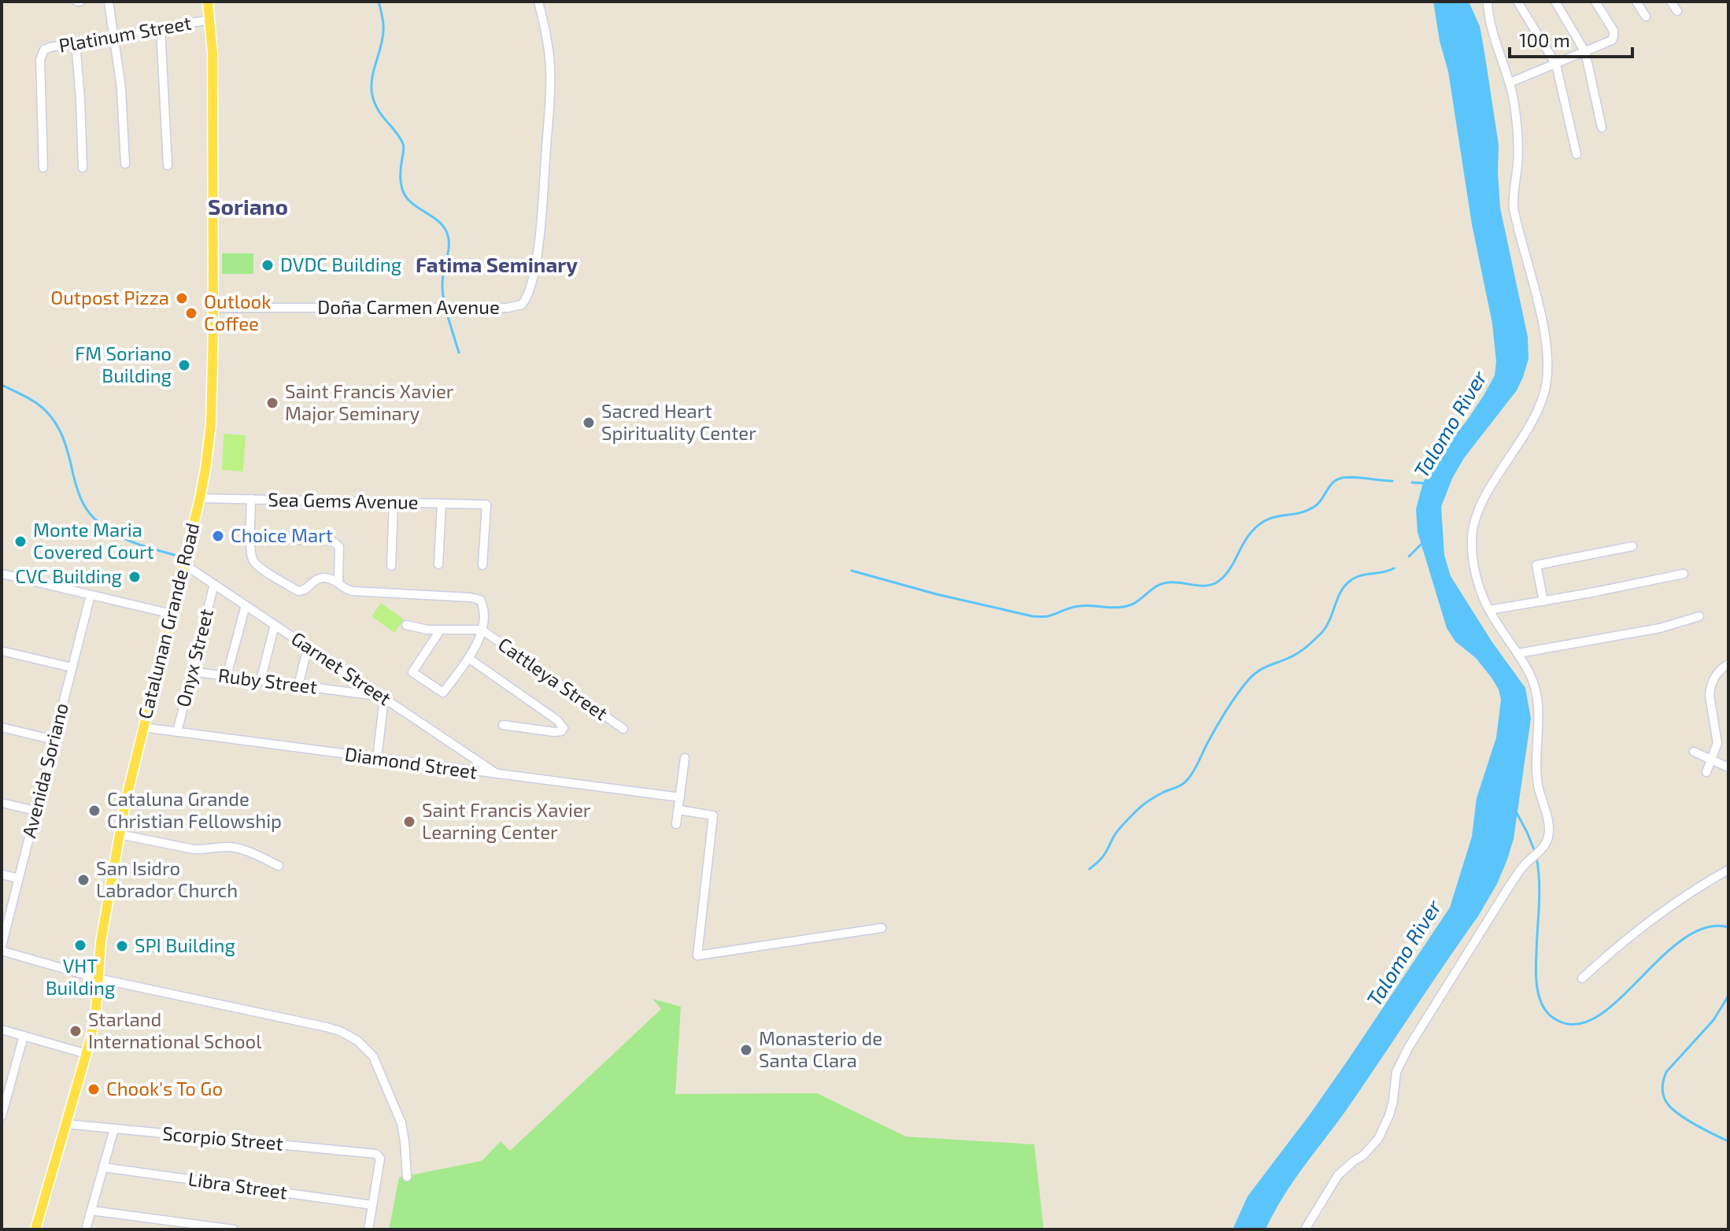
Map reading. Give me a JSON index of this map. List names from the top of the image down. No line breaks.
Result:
{"streets":{"main road":["Catalunan Grande Road"],"street":["Platinum Street","Doña Carmen Avenue","Sea Gems Avenue","Onyx Street","Garnet Street","Cattleya Street","Ruby Street","Diamond Street","Avenida Soriano","Scorpio Street","Libra Street"]},"crossings":[["Platinum Street","Catalunan Grande Road"],["Doña Carmen Avenue","Catalunan Grande Road"],["Sea Gems Avenue","Catalunan Grande Road"],["Catalunan Grande Road","Garnet Street"],["Catalunan Grande Road","Diamond Street"],["Catalunan Grande Road","Scorpio Street"],["Onyx Street","Garnet Street"],["Onyx Street","Ruby Street"],["Onyx Street","Diamond Street"],["Garnet Street","Ruby Street"],["Garnet Street","Diamond Street"],["Scorpio Street","Libra Street"]],"districts":["Soriano","Fatima Seminary"],"water":["Talomo River"],"places":["DVDC Building","Outpost Pizza","Outlook Coffee","FM Soriano Building","Saint Francis Xavier Major Seminary","Sacred Heart Spirituality Center","Choice Mart","Monte Maria Covered Court","CVC Building","Cataluna Grande Christian Fellowship","Saint Francis Xavier Learning Center","San Isidro Labrador Church","VHT Building","SPI Building","Starland International School","Monasterio de Santa Clara","Chook's To Go"],"scale_bar":"100 m"}
